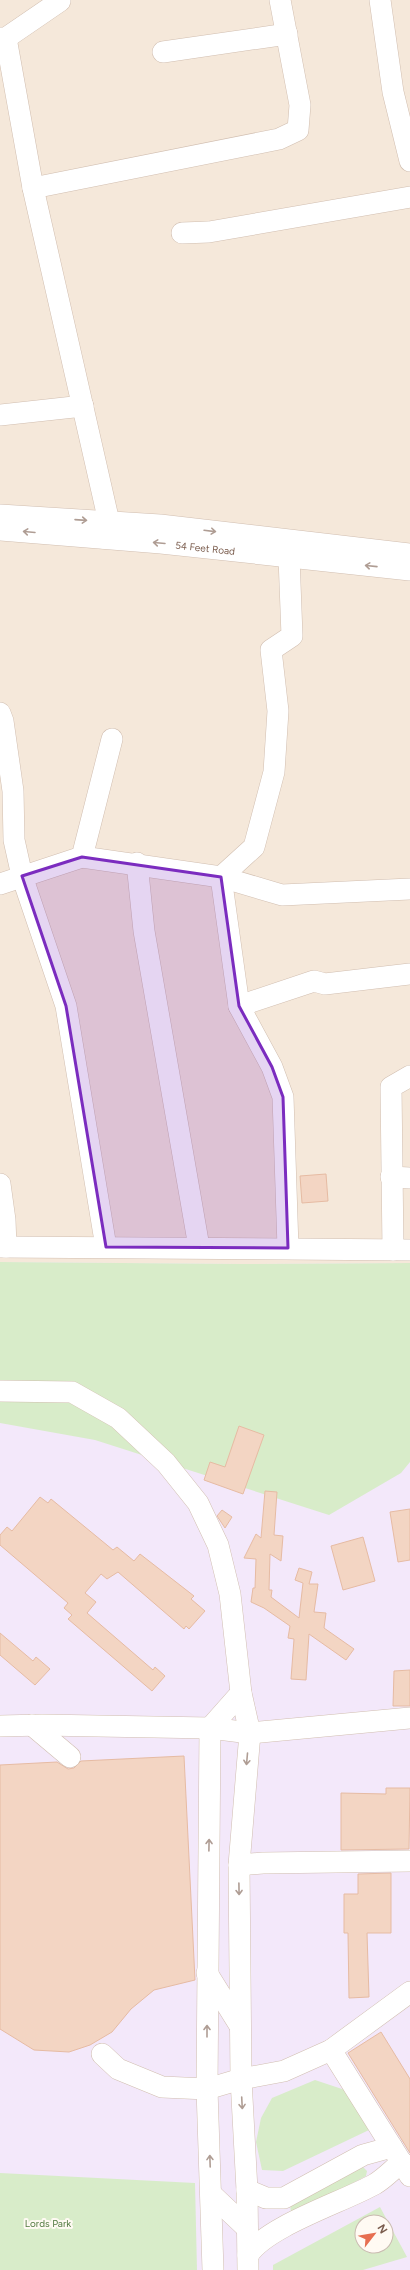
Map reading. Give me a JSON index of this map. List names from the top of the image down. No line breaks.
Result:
{"streets":{"street":["54 Feet Road"]},"parks":["Lords Park"],"north":"top right"}
